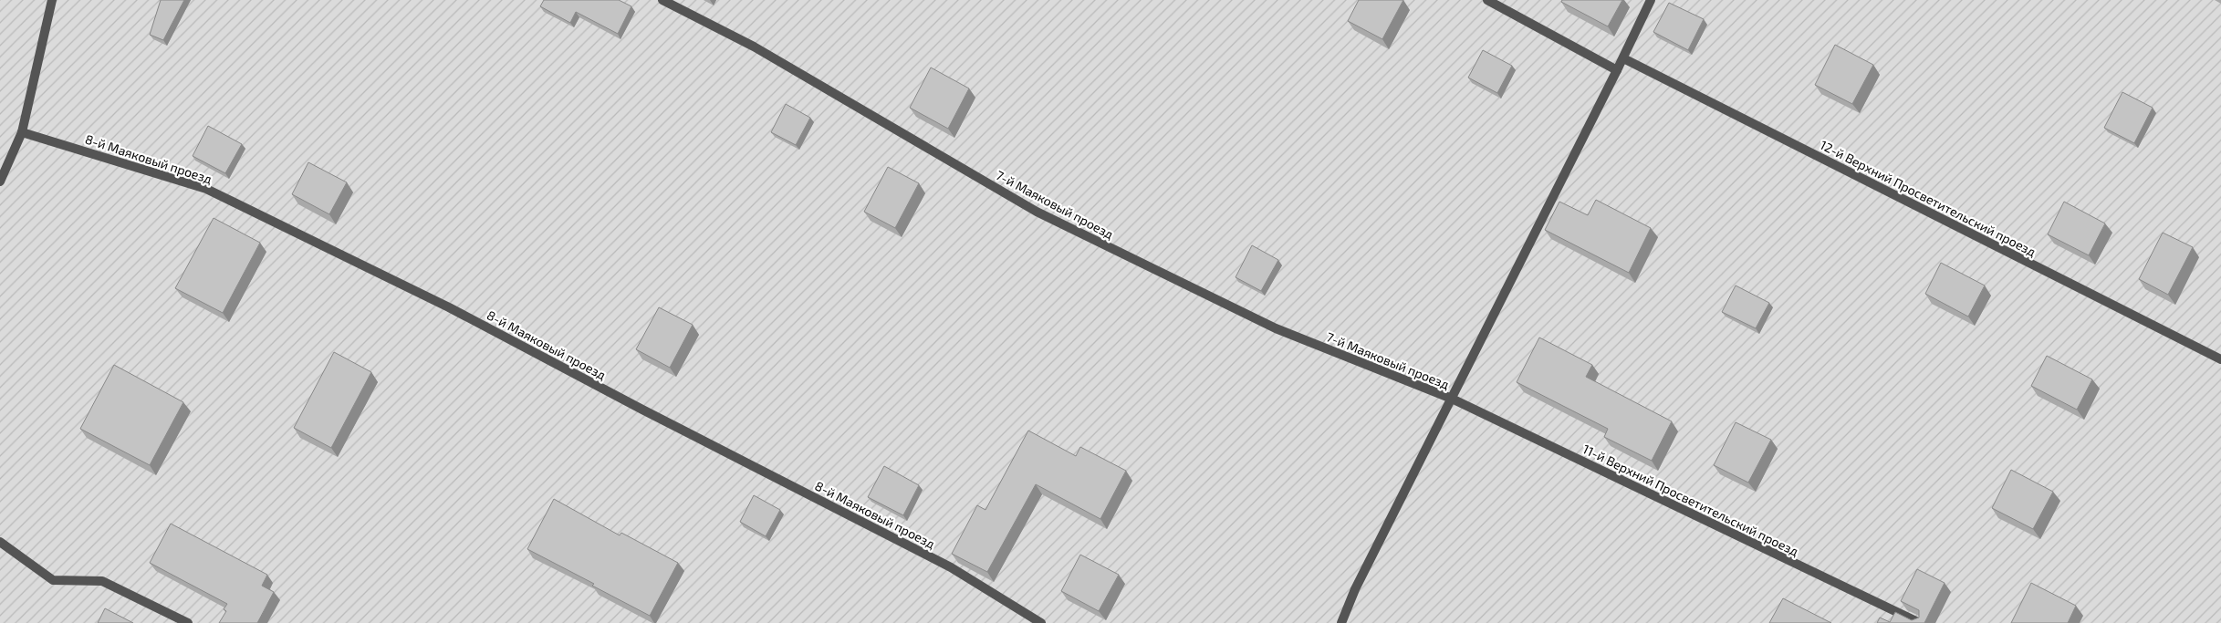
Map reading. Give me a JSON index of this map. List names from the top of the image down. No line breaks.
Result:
{"streets":{"street":["8-й Маяковый проезд","12-й Верхний Просветительский проезд","7-й Маяковый проезд","11-й Верхний Просветительский проезд"]},"crossings":[["7-й Маяковый проезд","11-й Верхний Просветительский проезд"]]}
